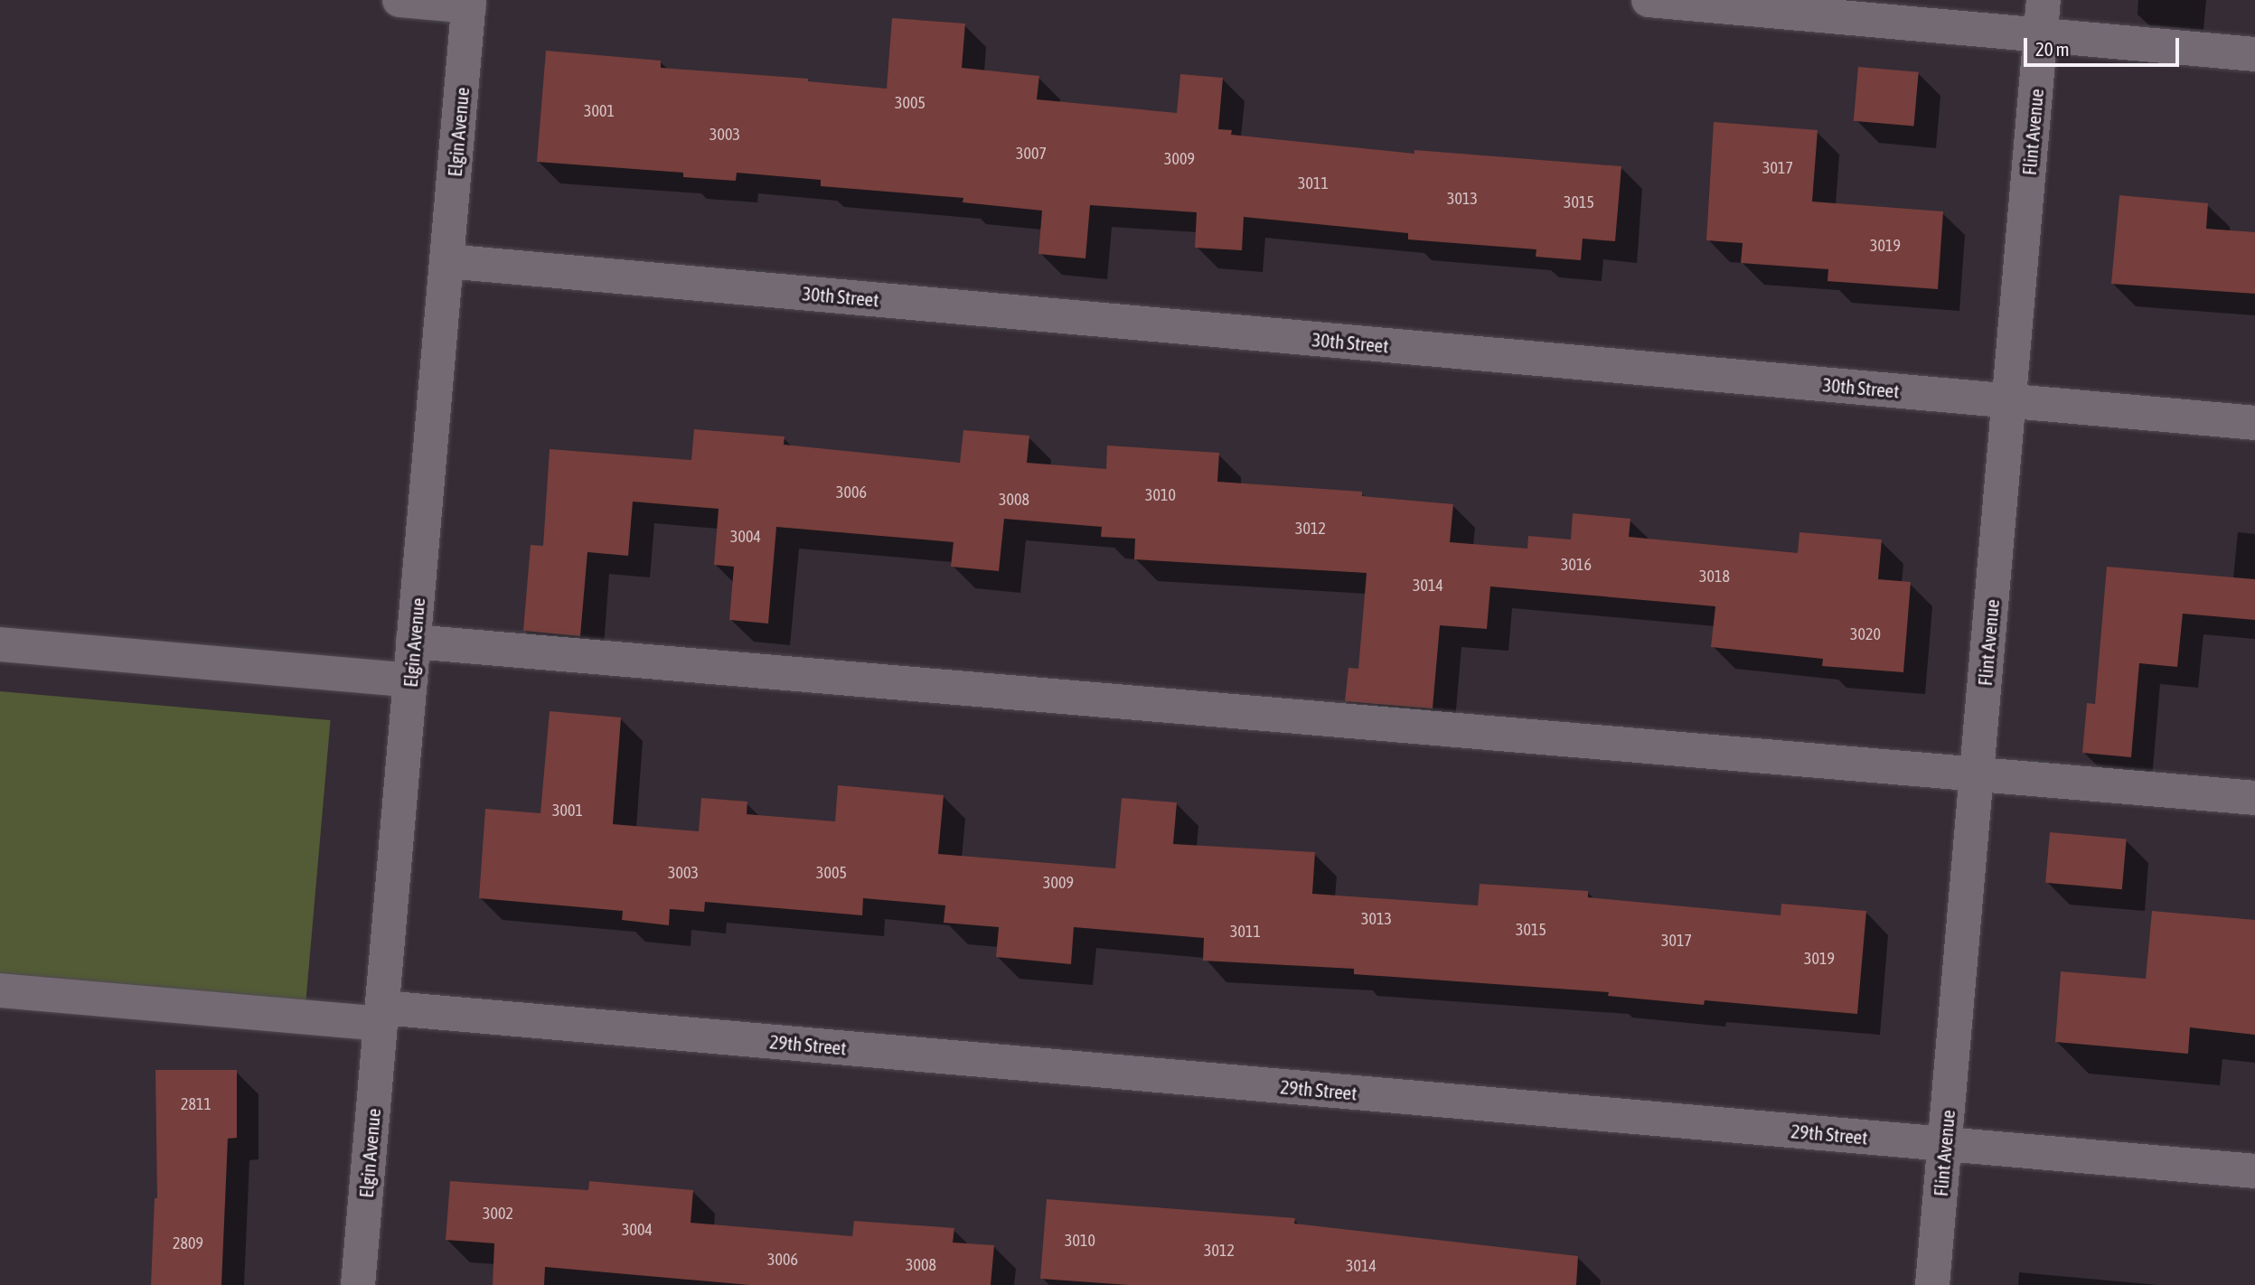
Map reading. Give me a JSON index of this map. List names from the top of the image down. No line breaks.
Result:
{"streets":{"street":["Elgin Avenue","Flint Avenue","30th Street","29th Street"]},"crossings":[["Elgin Avenue","30th Street"],["Elgin Avenue","29th Street"],["Flint Avenue","30th Street"],["Flint Avenue","29th Street"]],"house_numbers":["3005","3001","3003","3007","3009","3017","3011","3013","3015","3019","3006","3010","3008","3012","3004","3016","3018","3014","3020","3001","3003","3005","3009","3013","3015","3011","3017","3019","2811","3002","3004","3010","2809","3012","3006","3008","3014"],"scale_bar":"20 m"}
